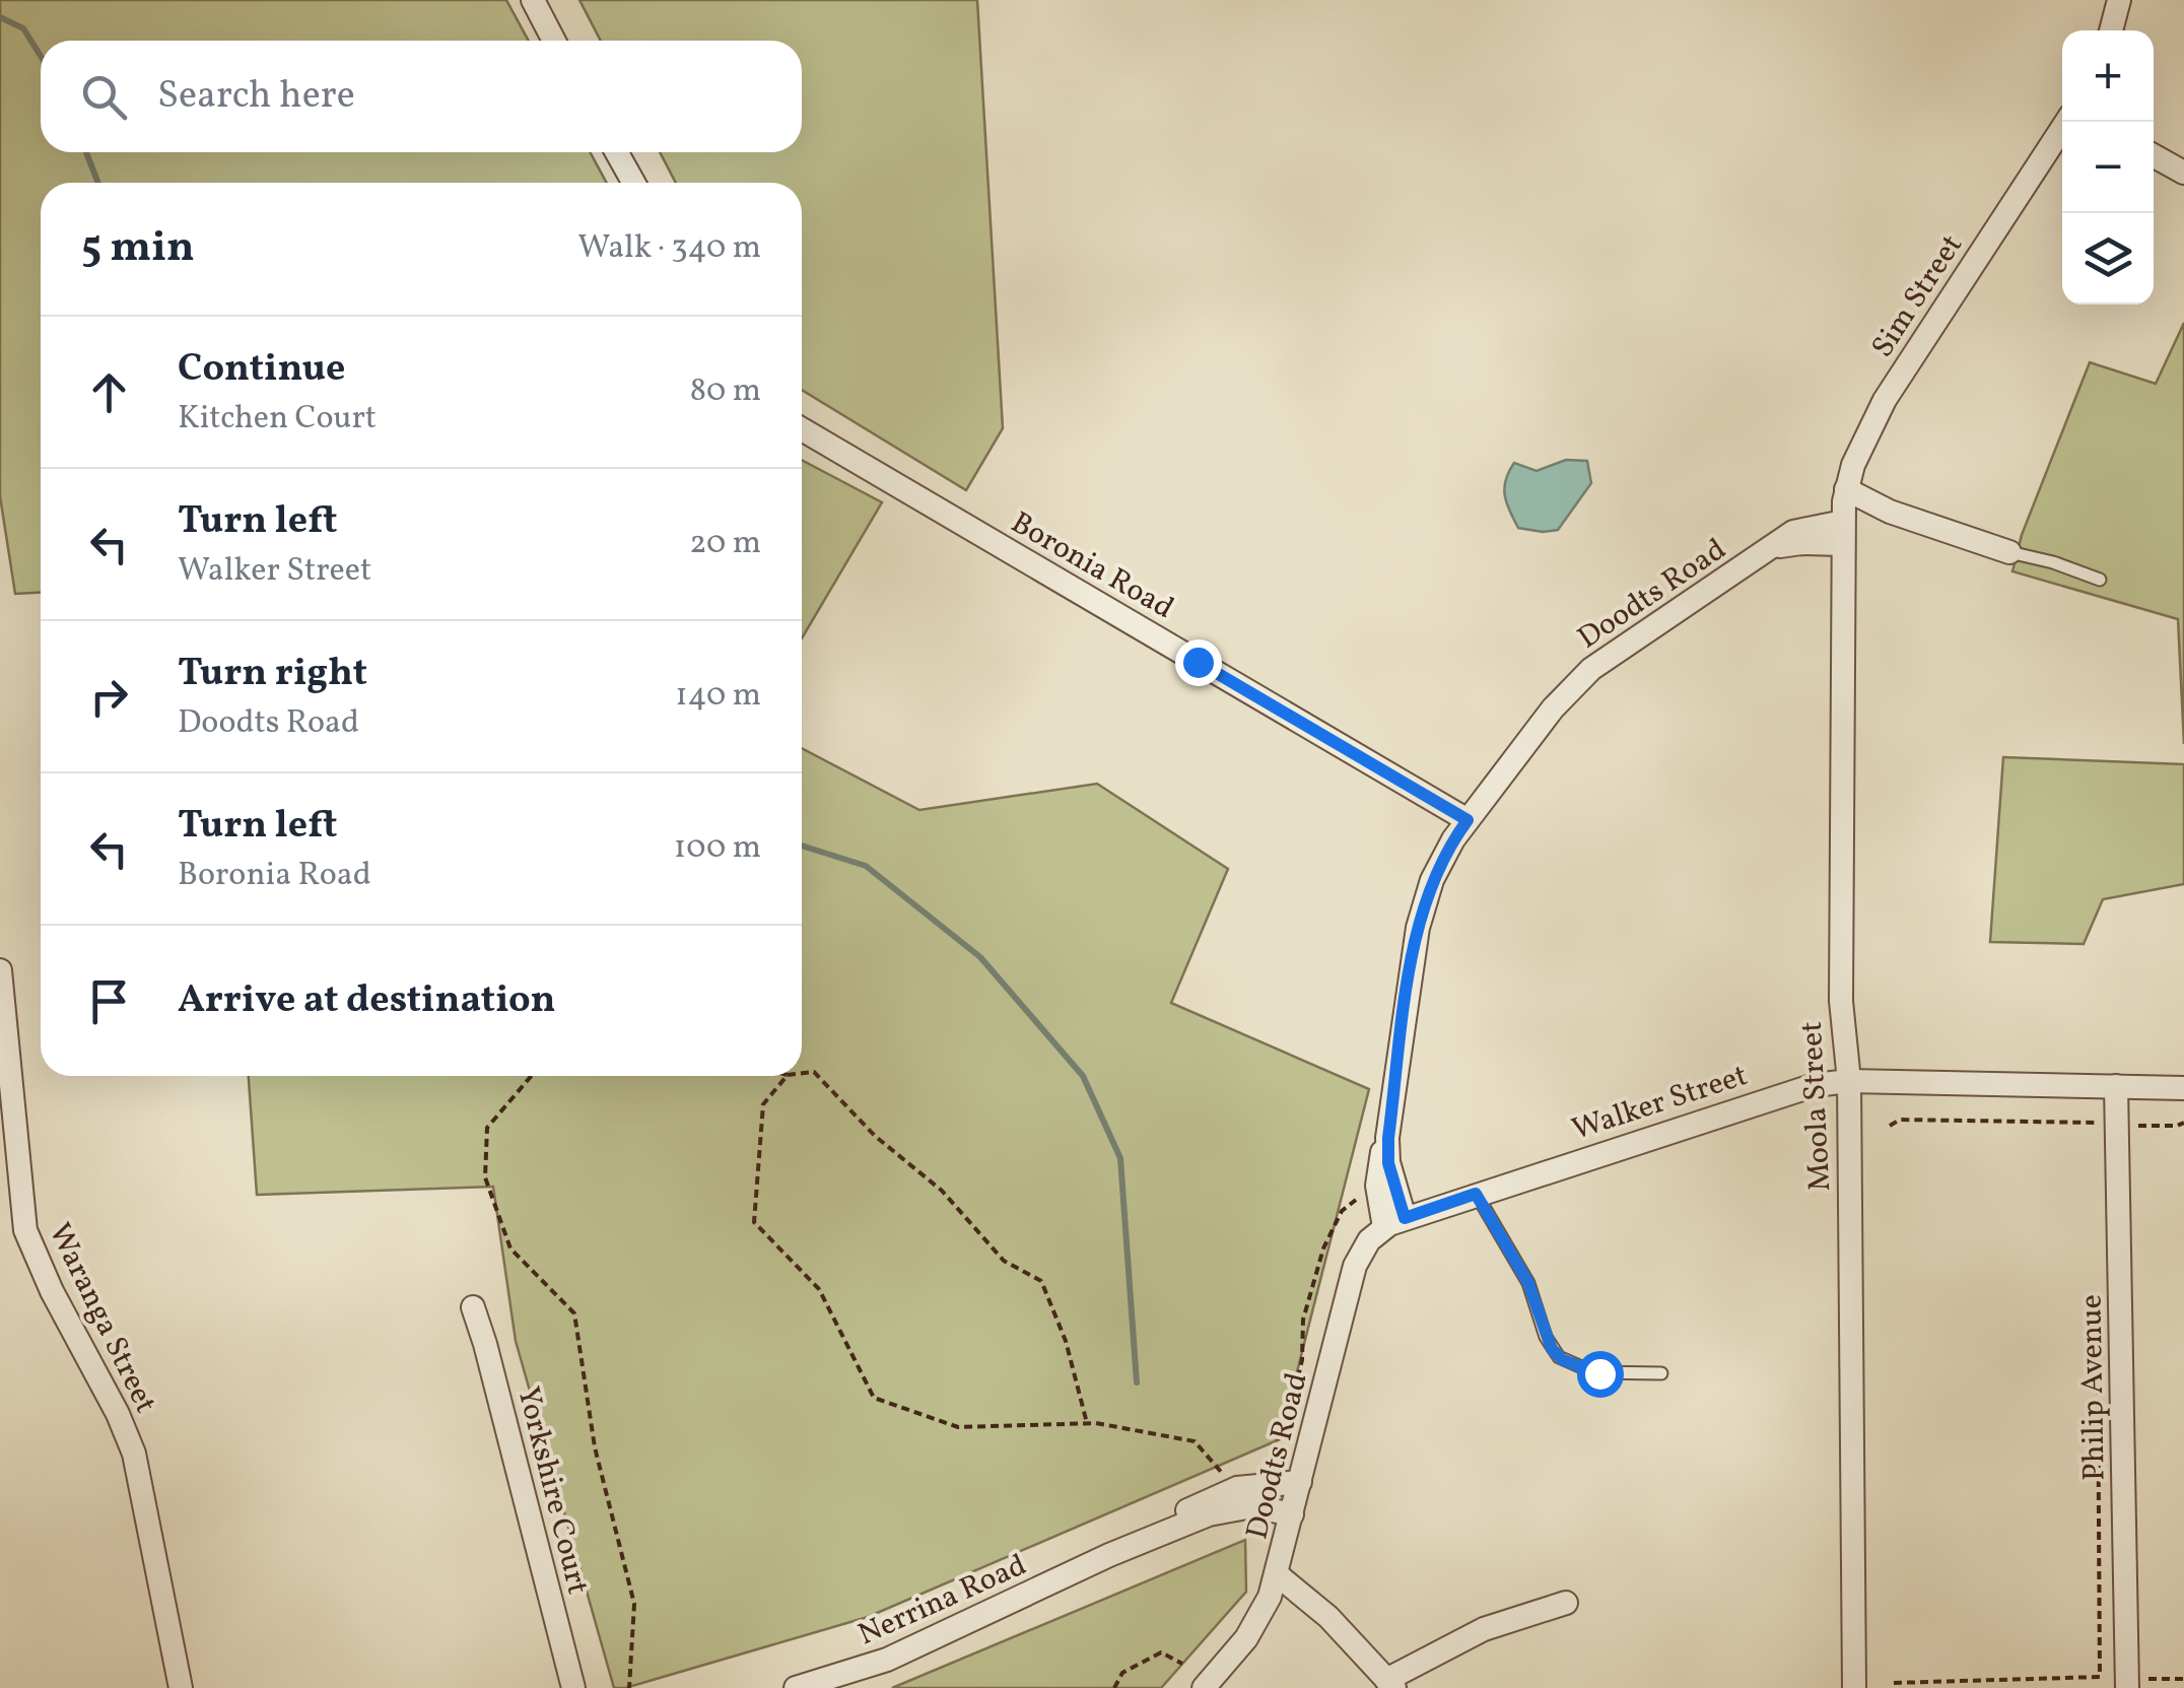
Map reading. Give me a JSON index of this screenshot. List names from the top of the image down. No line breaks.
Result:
{"streets":{"street":["Sim Street","Boronia Road","Doodts Road","Walker Street","Moola Street","Waranga Street","Philip Avenue","Yorkshire Court","Nerrina Road"]},"crossings":[["Sim Street","Doodts Road"],["Sim Street","Moola Street"],["Boronia Road","Doodts Road"],["Doodts Road","Walker Street"],["Doodts Road","Moola Street"],["Doodts Road","Nerrina Road"],["Walker Street","Moola Street"],["Walker Street","Philip Avenue"]],"page":{"map_buttons":["+","−"],"search":"Search here","heading":["5 min","Walk · 340 m"],"list":[["Continue","Kitchen Court","80 m"],["Turn left","Walker Street","20 m"],["Turn right","Doodts Road","140 m"],["Turn left","Boronia Road","100 m"],"Arrive at destination"]}}
